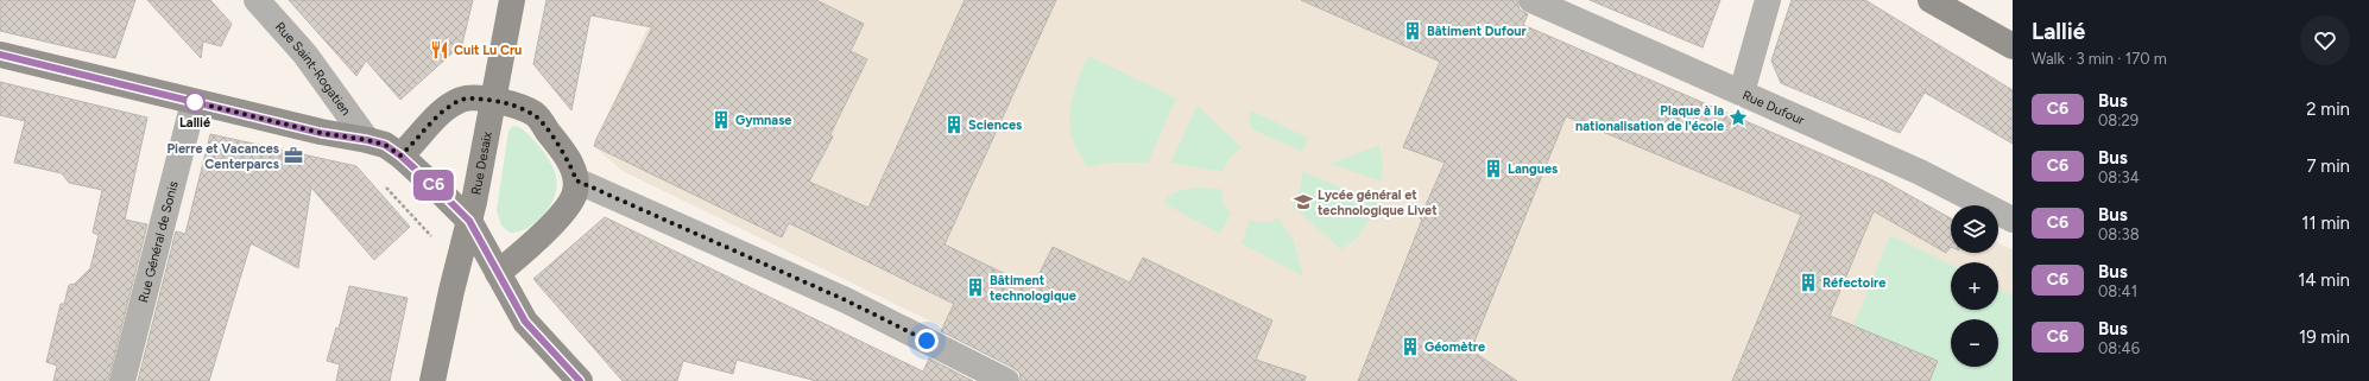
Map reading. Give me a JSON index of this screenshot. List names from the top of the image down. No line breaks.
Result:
{"streets":{"street":["Rue Saint-Rogatien","Rue Dufour","Rue Desaix","Rue Général de Sonis"]},"places":{"building":["Bâtiment Dufour","Gymnase","Sciences","Langues","Réfectoire","Bâtiment technologique","Géomètre"],"restaurant":["Cuit Lu Cru"],"other":["Lallié"],"place":["Plaque à la nationalisation de l'école"],"office":["Pierre et Vacances Centerparcs"],"school or university":["Lycée général et technologique Livet"]},"lines":["bus line C6"],"page":{"on_map":"C6","heading":["Lallié","Walk · 3 min · 170 m"],"list":[{"mark":"C6","name":"Bus","note":"08:29","value":"2 min"},{"mark":"C6","name":"Bus","note":"08:34","value":"7 min"},{"mark":"C6","name":"Bus","note":"08:38","value":"11 min"},{"mark":"C6","name":"Bus","note":"08:41","value":"14 min"},{"mark":"C6","name":"Bus","note":"08:46","value":"19 min"}],"map_buttons":["+","−"]}}
